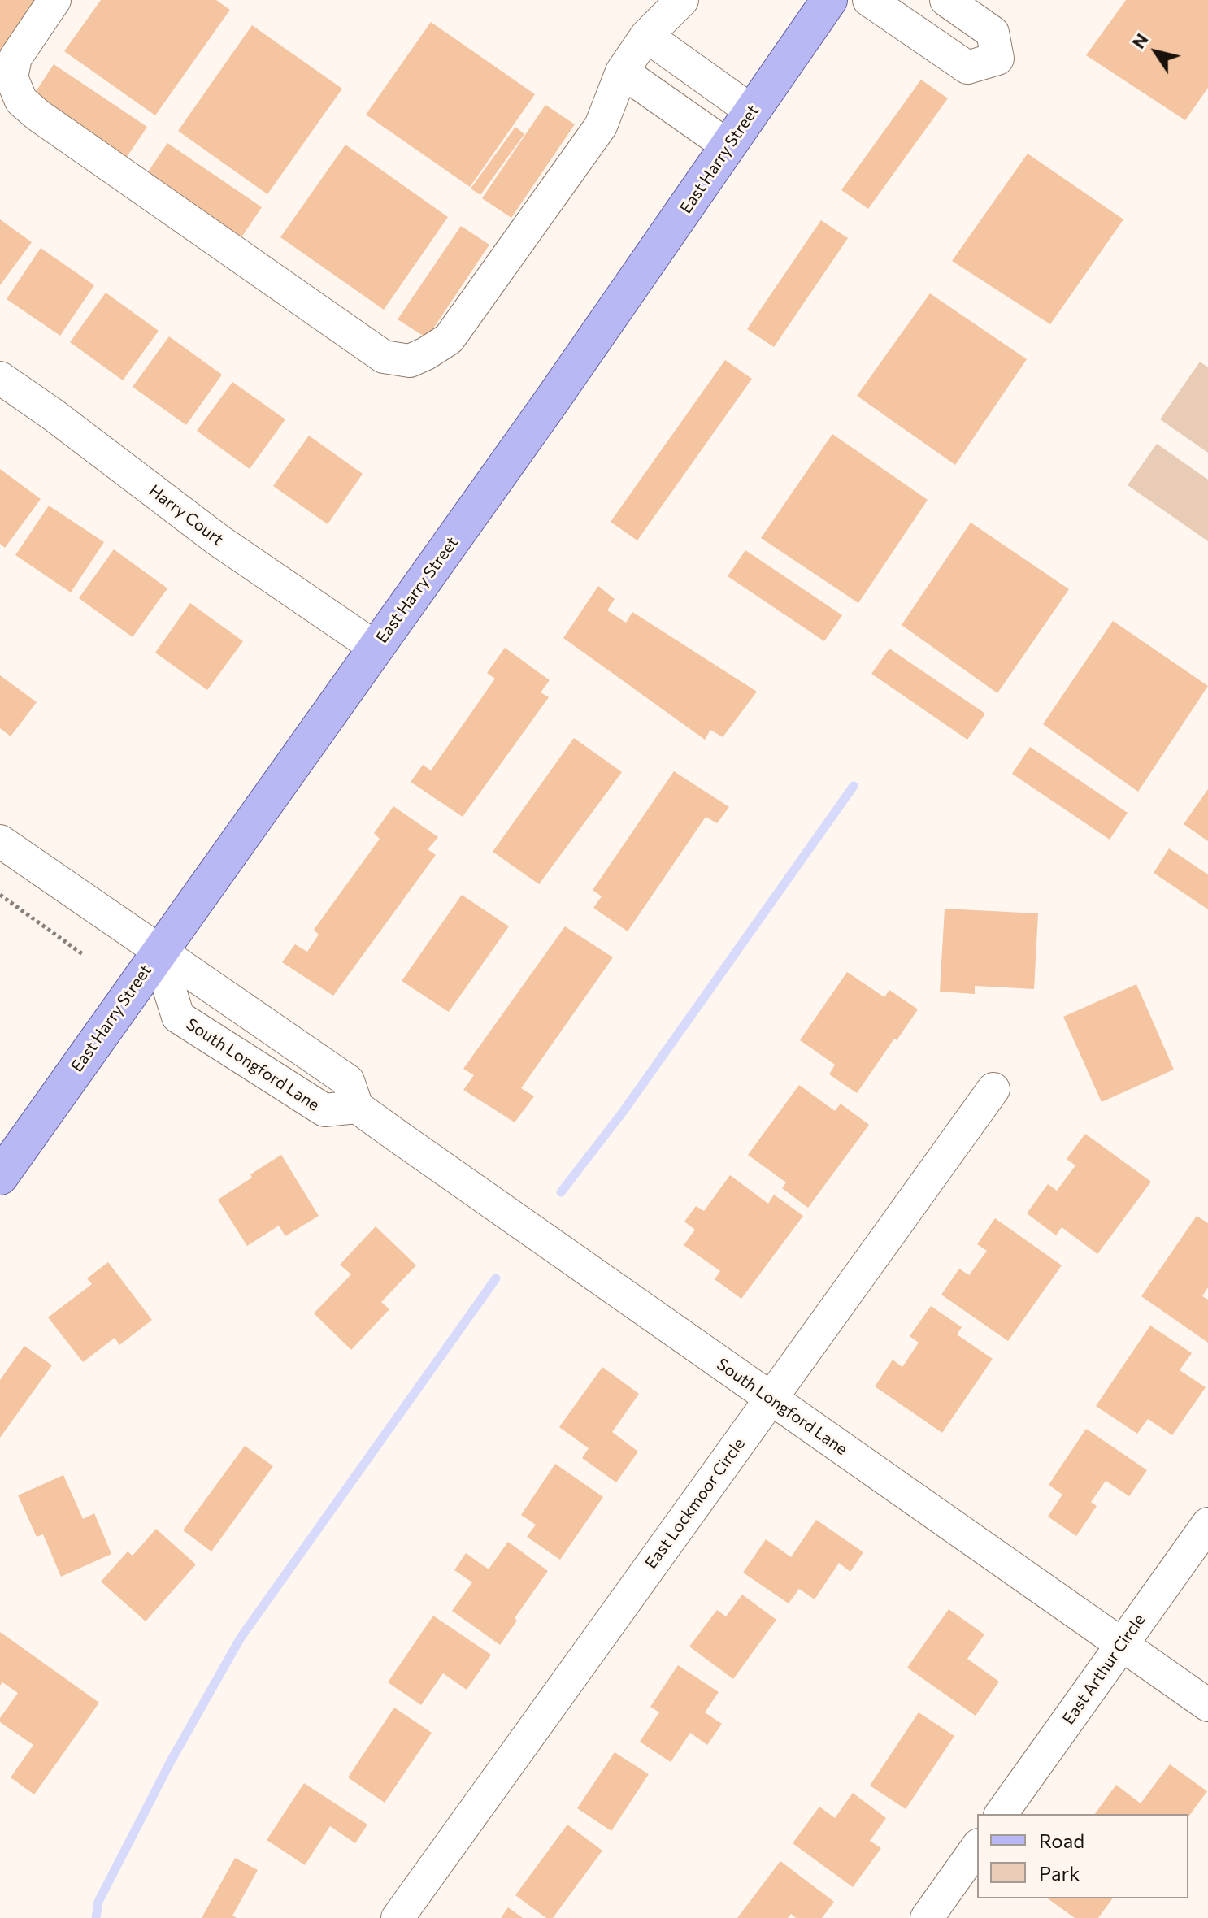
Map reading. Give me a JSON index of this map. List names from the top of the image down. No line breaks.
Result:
{"streets":{"main road":["East Harry Street"],"street":["Harry Court","South Longford Lane","East Lockmoor Circle","East Arthur Circle"]},"crossings":[["East Harry Street","Harry Court"],["East Harry Street","South Longford Lane"],["South Longford Lane","East Lockmoor Circle"],["South Longford Lane","East Arthur Circle"]],"legend":["Road","Park"],"north":"top left"}
